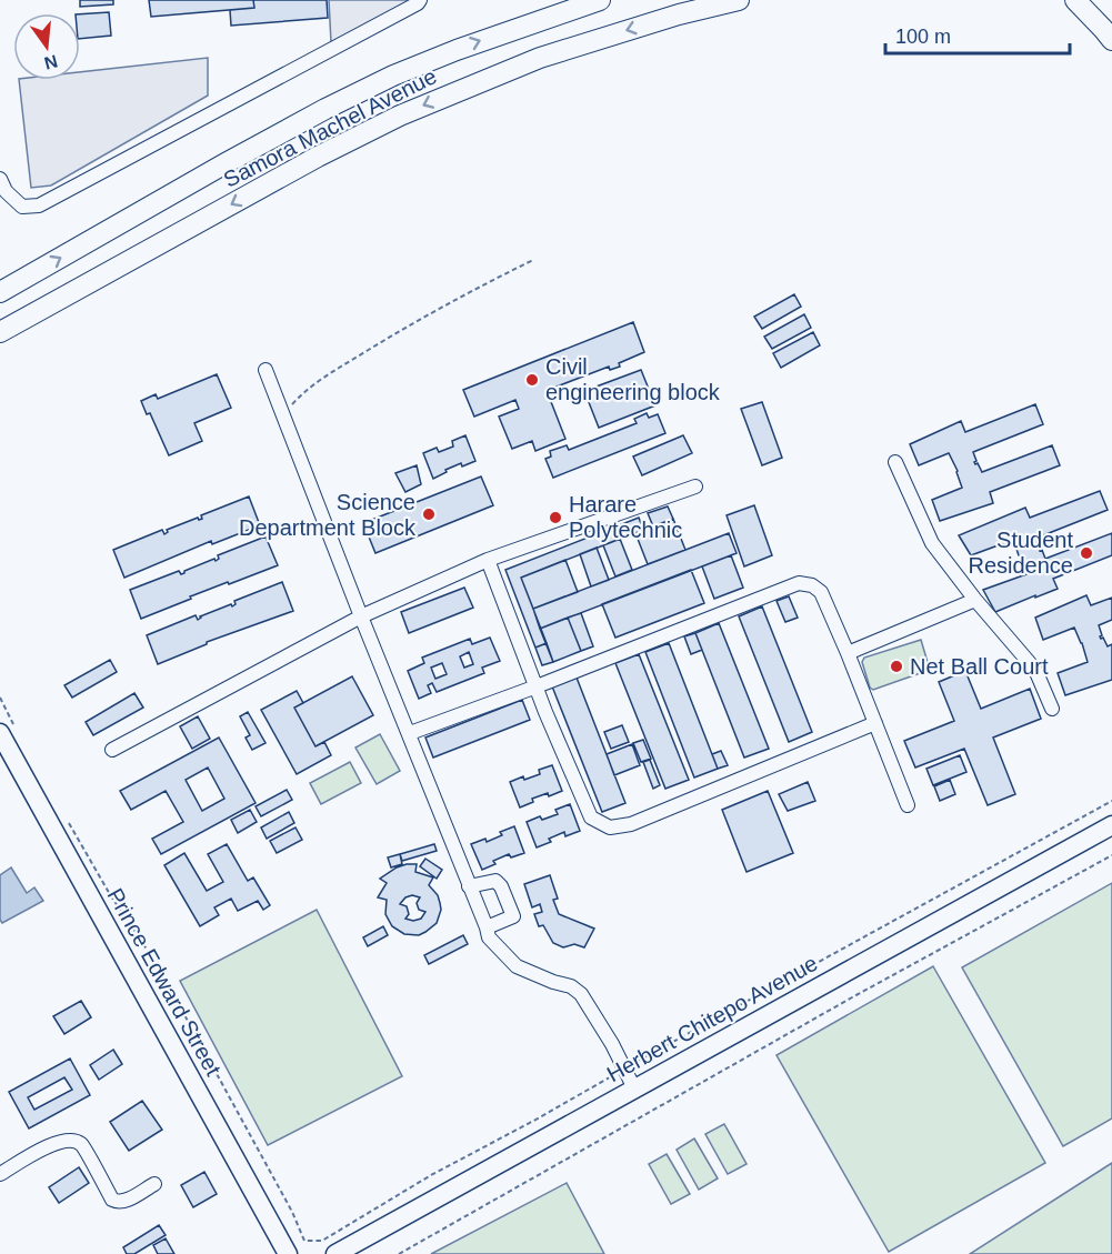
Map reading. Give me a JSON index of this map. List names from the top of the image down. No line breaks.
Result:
{"streets":{"highway":["Samora Machel Avenue"],"main road":["Prince Edward Street","Herbert Chitepo Avenue"]},"places":["Civil engineering block","Science Department Block","Harare Polytechnic","Student Residence","Net Ball Court"],"scale_bar":"100 m","north":"bottom"}
